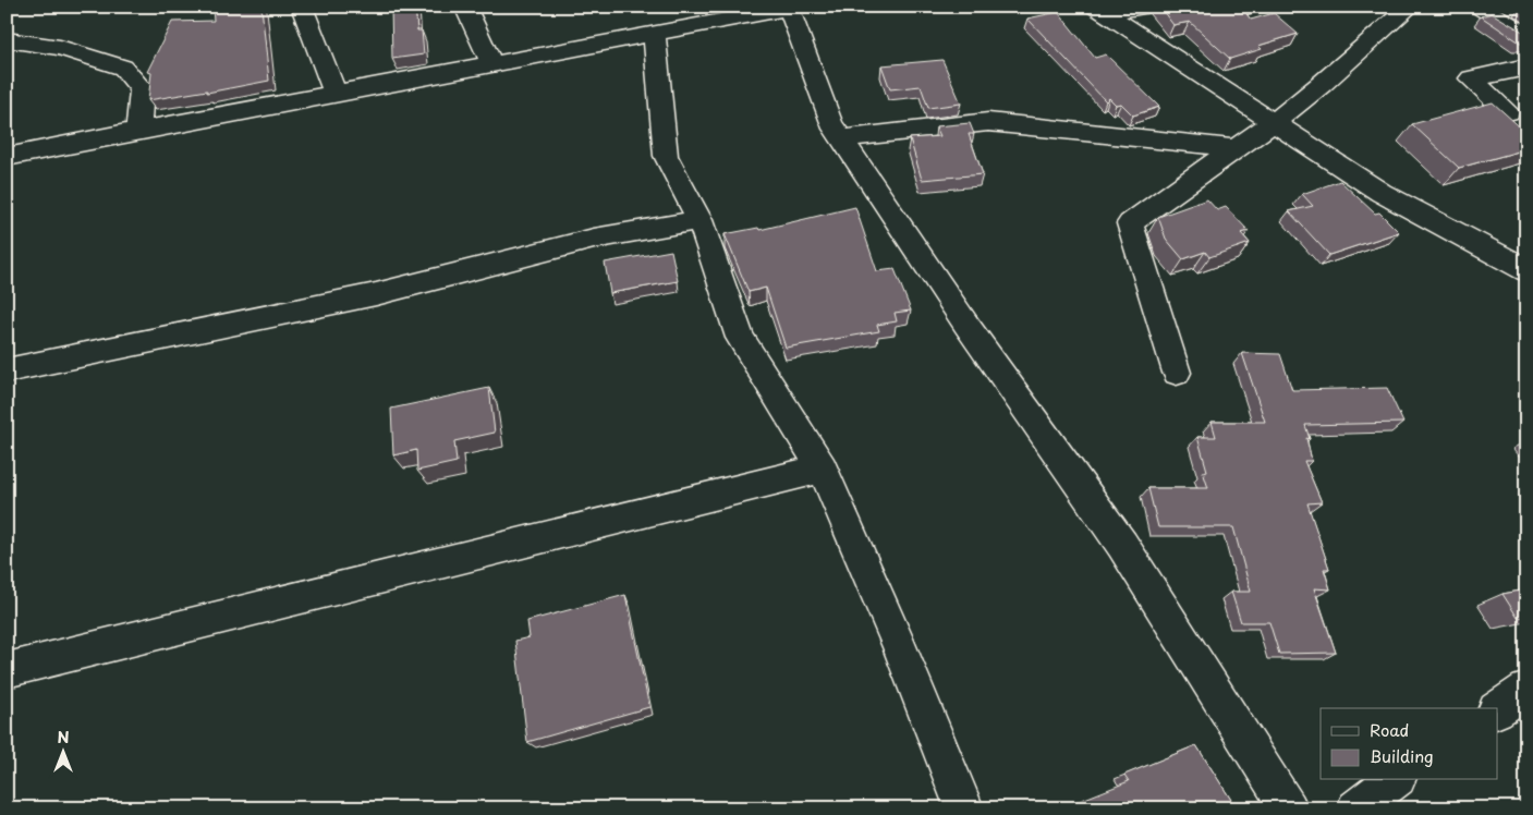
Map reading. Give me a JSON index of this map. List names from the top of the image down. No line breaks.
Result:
{"legend":["Road","Building"],"north":"top"}
